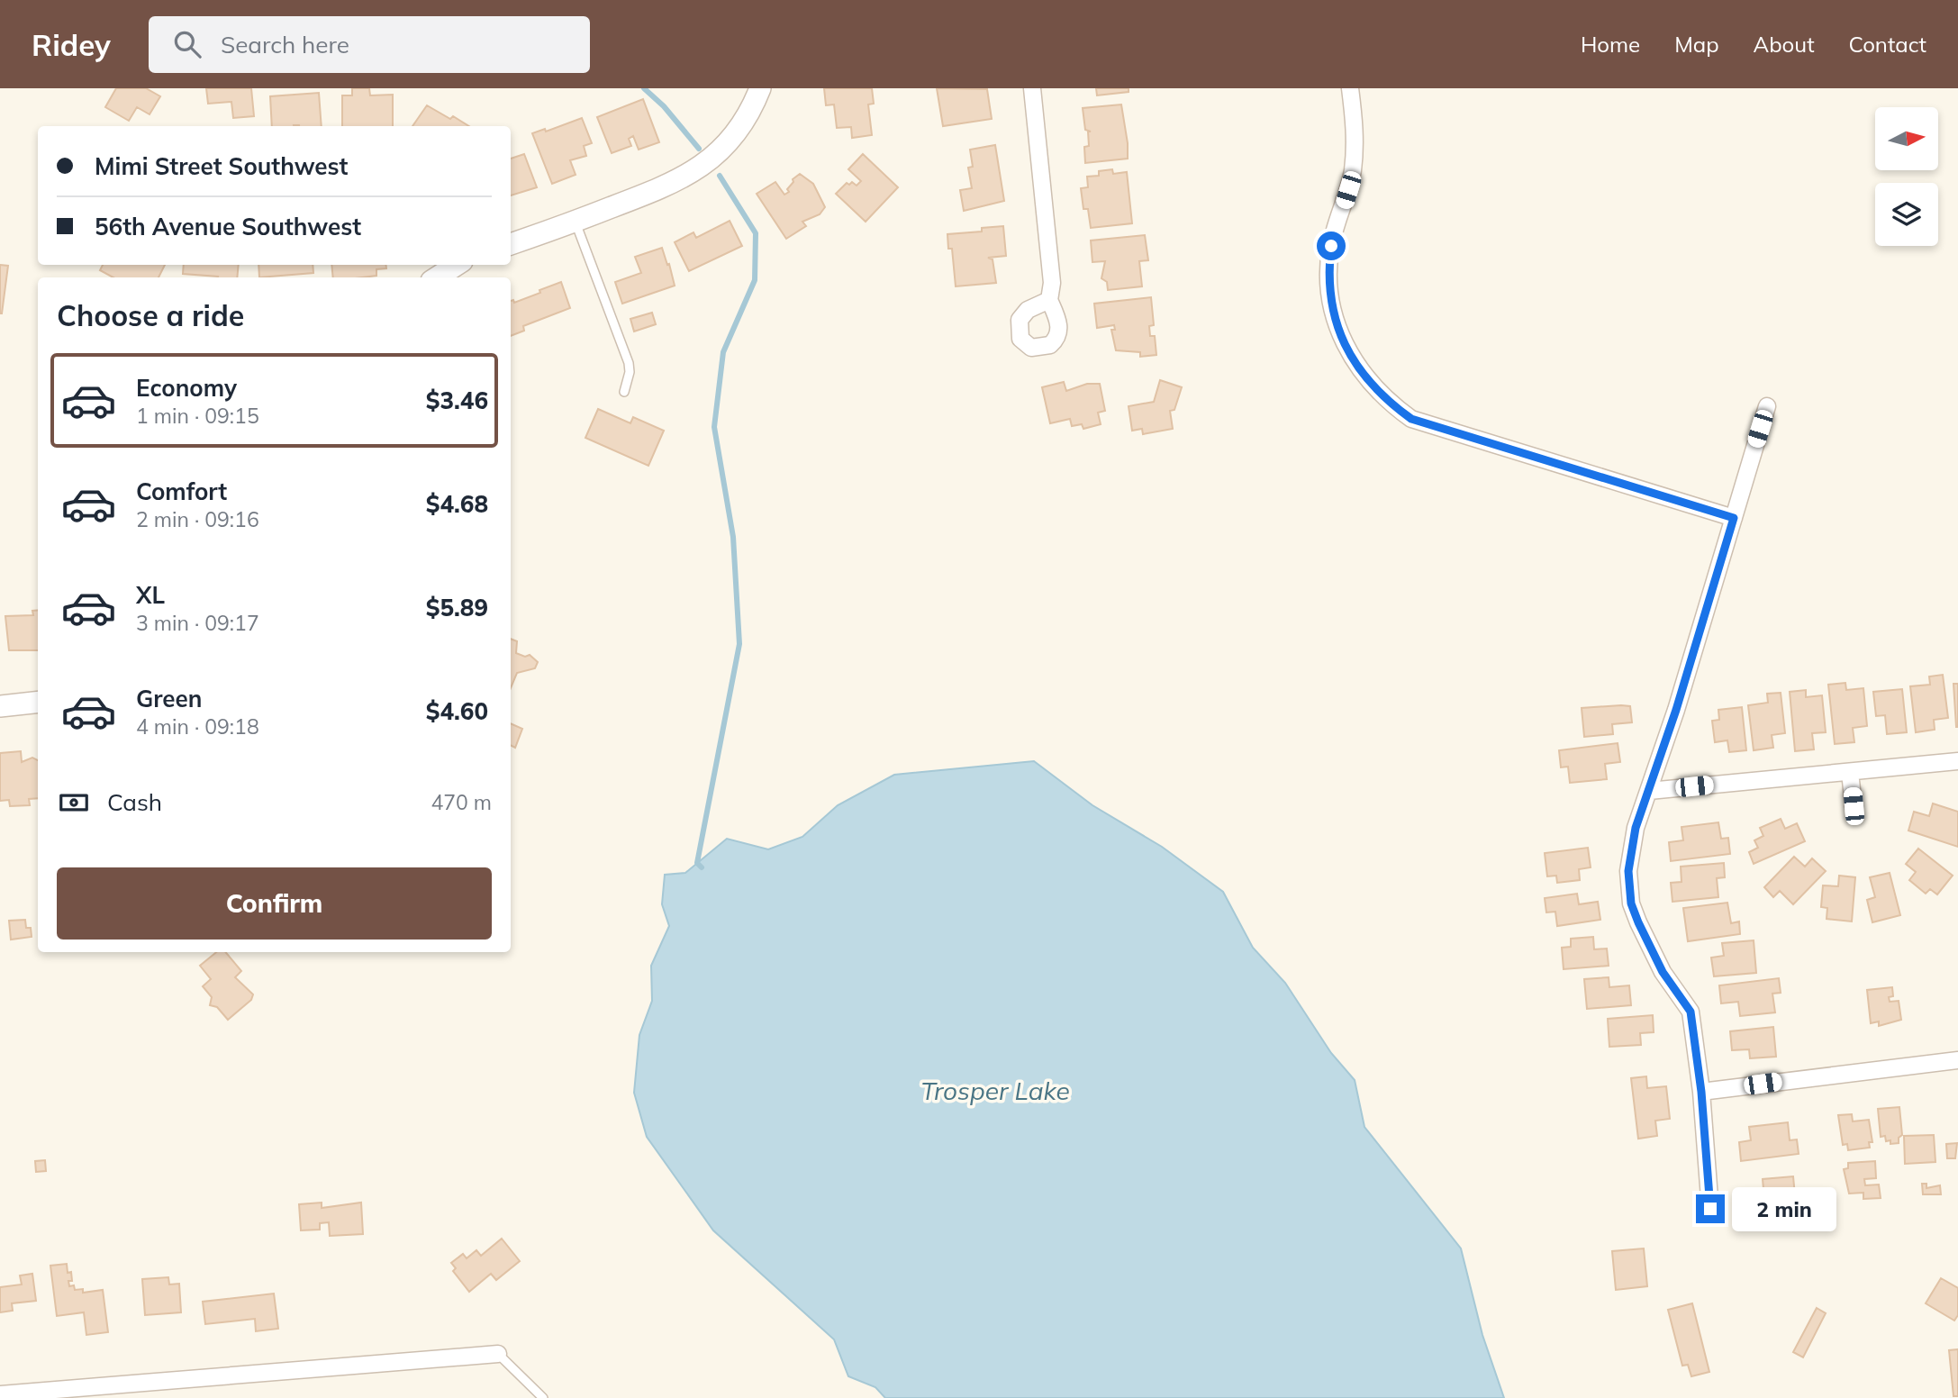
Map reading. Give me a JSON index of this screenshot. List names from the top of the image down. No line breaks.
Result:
{"water":["Trosper Lake"],"north":"right","page":{"header":"Ridey","search":"Search here","nav":["Home","Map","About","Contact"],"banner":["Mimi Street Southwest","56th Avenue Southwest"],"heading":"Choose a ride","list":[{"name":"Economy","note":"1 min · 09:15","value":"$3.46"},{"name":"Comfort","note":"2 min · 09:16","value":"$4.68"},{"name":"XL","note":"3 min · 09:17","value":"$5.89"},{"name":"Green","note":"4 min · 09:18","value":"$4.60"}],"pay":["Cash","470 m"],"buttons":"Confirm","bubble":"2 min"}}
